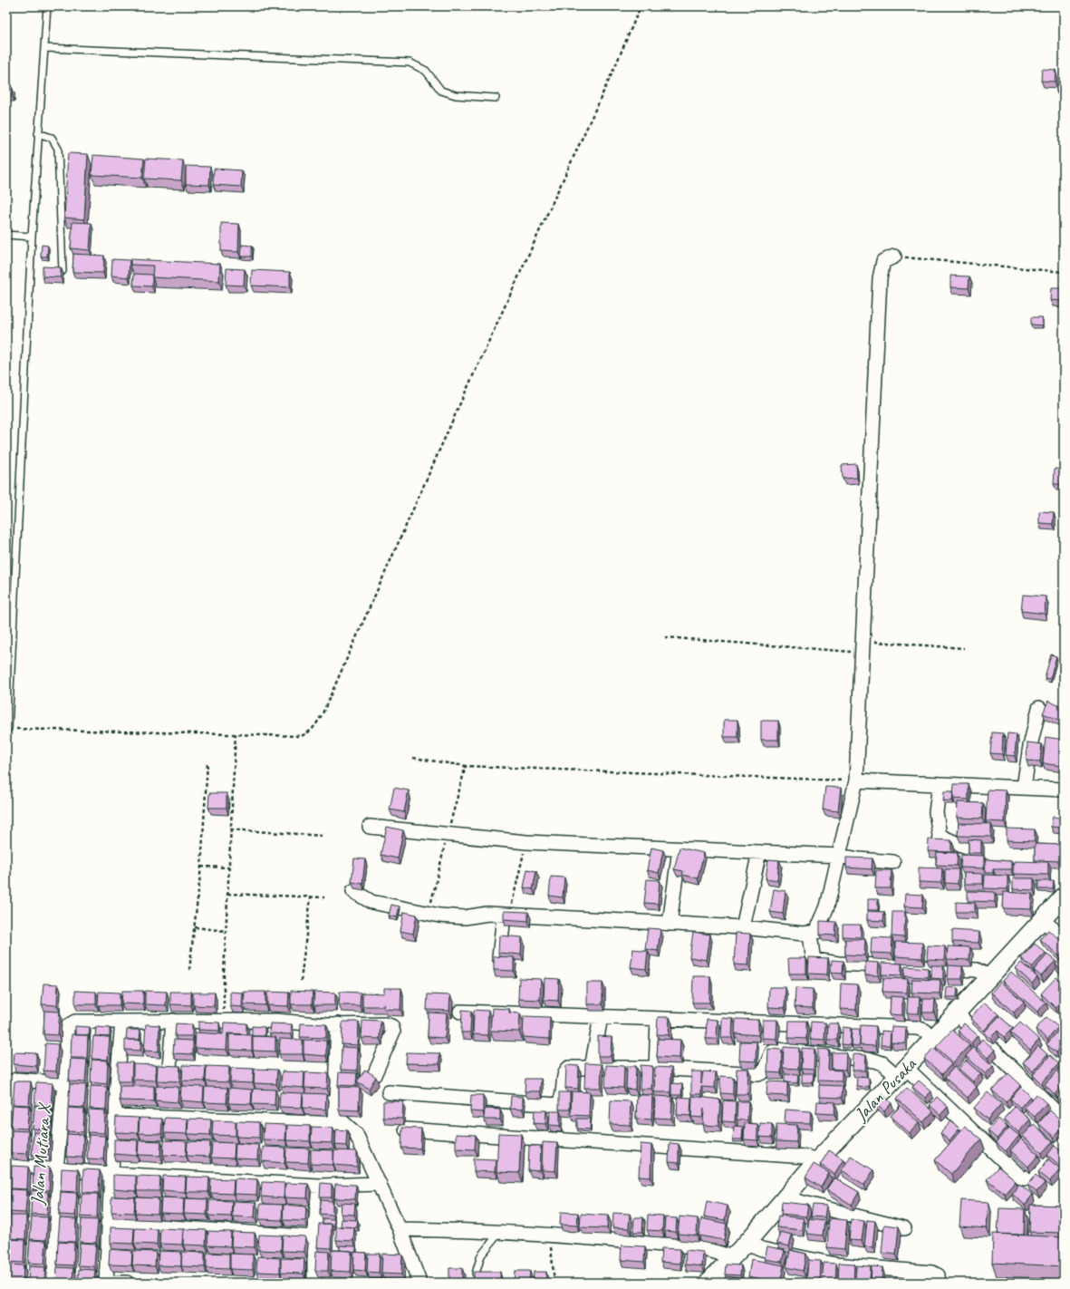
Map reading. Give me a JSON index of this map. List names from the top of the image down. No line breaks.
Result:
{"streets":{"street":["Jalan Pusaka","Jalan Mutiara X"]}}
